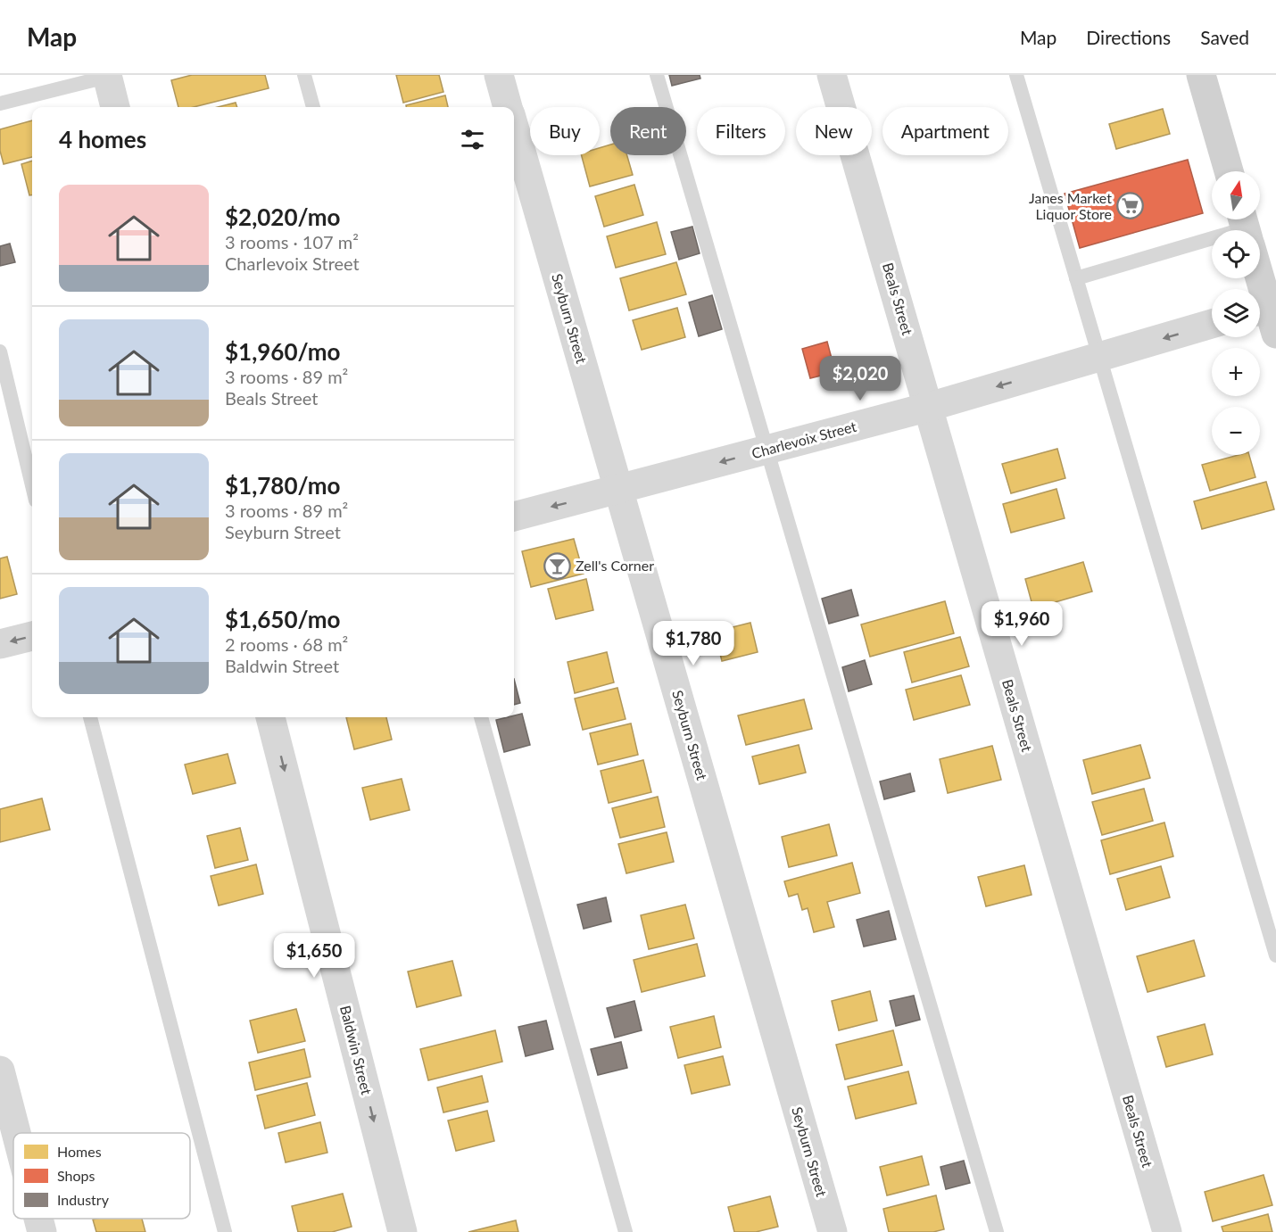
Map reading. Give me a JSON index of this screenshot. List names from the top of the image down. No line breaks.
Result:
{"streets":{"street":["Beals Street","Seyburn Street","Charlevoix Street","Baldwin Street"]},"crossings":[["Beals Street","Charlevoix Street"],["Seyburn Street","Charlevoix Street"]],"one_way":["Charlevoix Street","Baldwin Street"],"places":{"supermarket":["Janes Market Liquor Store"],"bar":["Zell's Corner"]},"legend":["Homes","Shops","Industry"],"north":"top","page":{"header":"Map","nav":["Map","Directions","Saved"],"chip":["Buy","Rent","Filters","New","Apartment"],"heading":"4 homes","map_buttons":["+","−"],"list":[{"name":"$2,020/mo","note":"3 rooms · 107 m² · Charlevoix Street"},{"name":"$1,960/mo","note":"3 rooms · 89 m² · Beals Street"},{"name":"$1,780/mo","note":"3 rooms · 89 m² · Seyburn Street"},{"name":"$1,650/mo","note":"2 rooms · 68 m² · Baldwin Street"}],"price":["$2,020","$1,960","$1,780","$1,650"]}}
